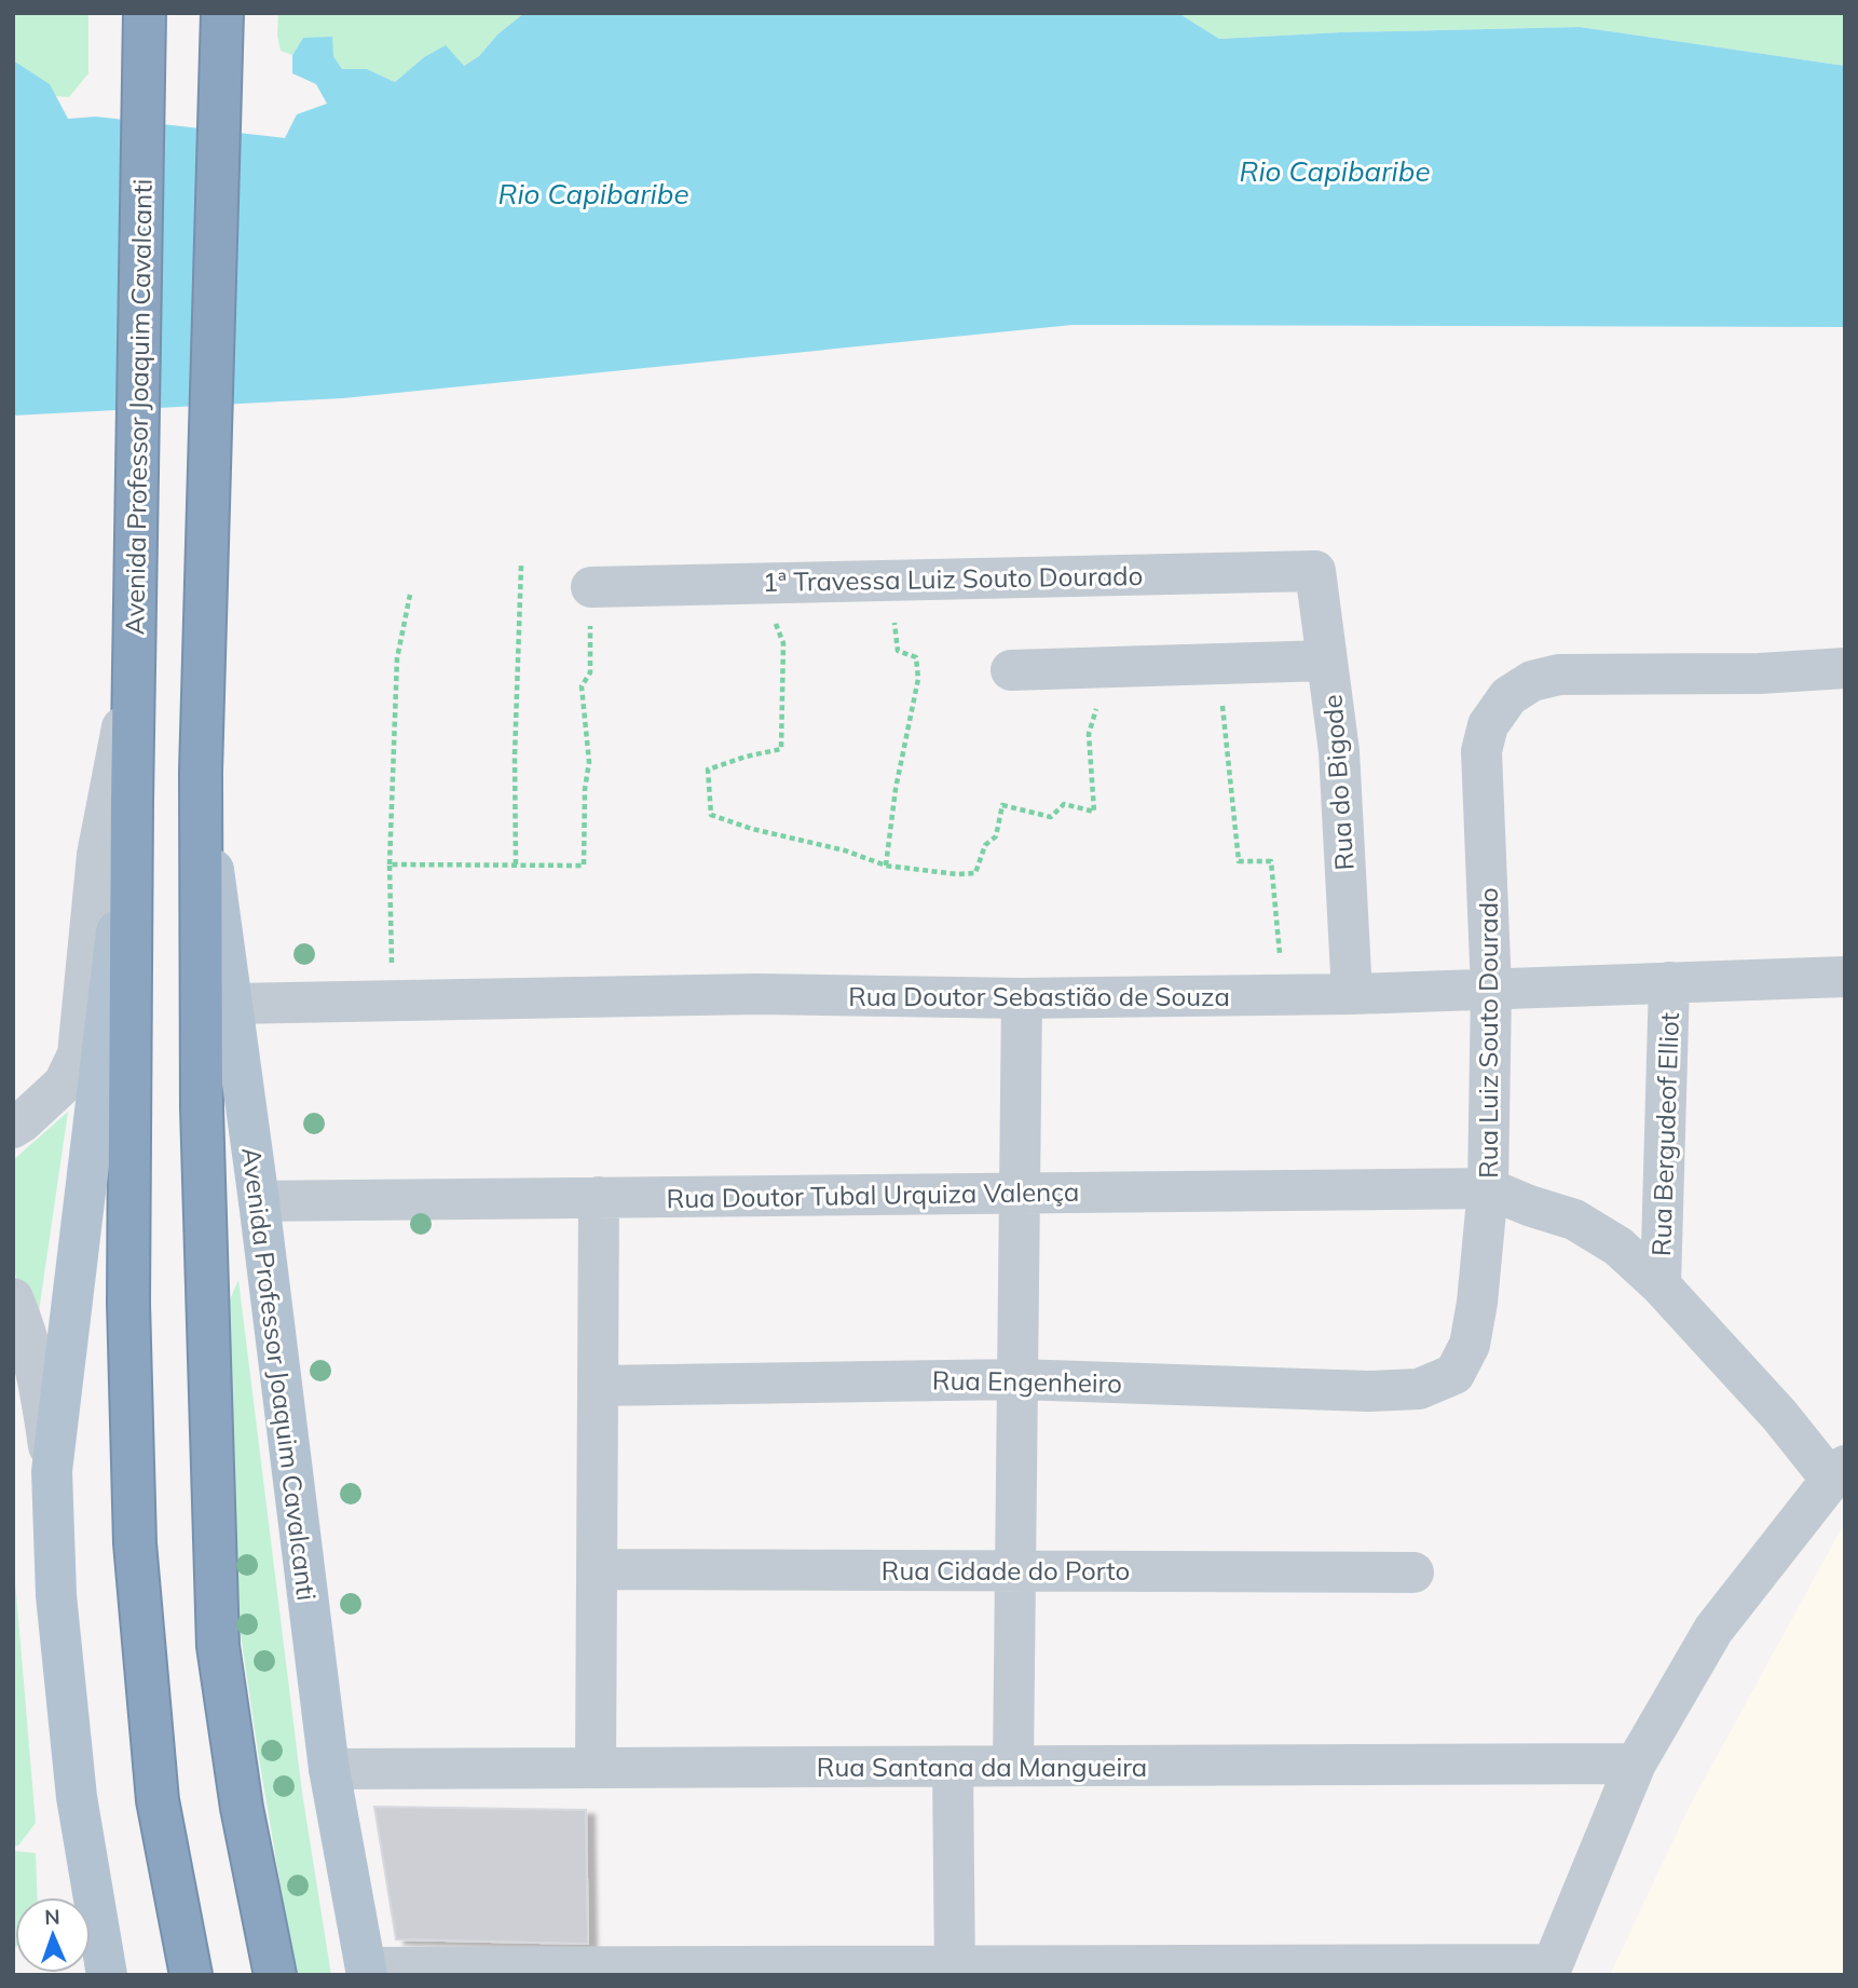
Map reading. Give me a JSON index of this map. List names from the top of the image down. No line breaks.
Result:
{"streets":{"highway":["Avenida Professor Joaquim Cavalcanti"],"street":["1ª Travessa Luiz Souto Dourado","Rua do Bigode","Rua Doutor Sebastião de Souza","Rua Luiz Souto Dourado","Rua Bergudeof Elliot","Rua Doutor Tubal Urquiza Valença","Rua Engenheiro","Rua Cidade do Porto","Rua Santana da Mangueira"]},"crossings":[["Avenida Professor Joaquim Cavalcanti","Rua Doutor Sebastião de Souza"],["Avenida Professor Joaquim Cavalcanti","Rua Doutor Tubal Urquiza Valença"],["Avenida Professor Joaquim Cavalcanti","Rua Santana da Mangueira"],["1ª Travessa Luiz Souto Dourado","Rua do Bigode"],["Rua do Bigode","Rua Doutor Sebastião de Souza"],["Rua Doutor Sebastião de Souza","Rua Luiz Souto Dourado"],["Rua Doutor Sebastião de Souza","Rua Bergudeof Elliot"],["Rua Luiz Souto Dourado","Rua Doutor Tubal Urquiza Valença"],["Rua Luiz Souto Dourado","Rua Engenheiro"]],"water":["Rio Capibaribe"],"north":"top"}
